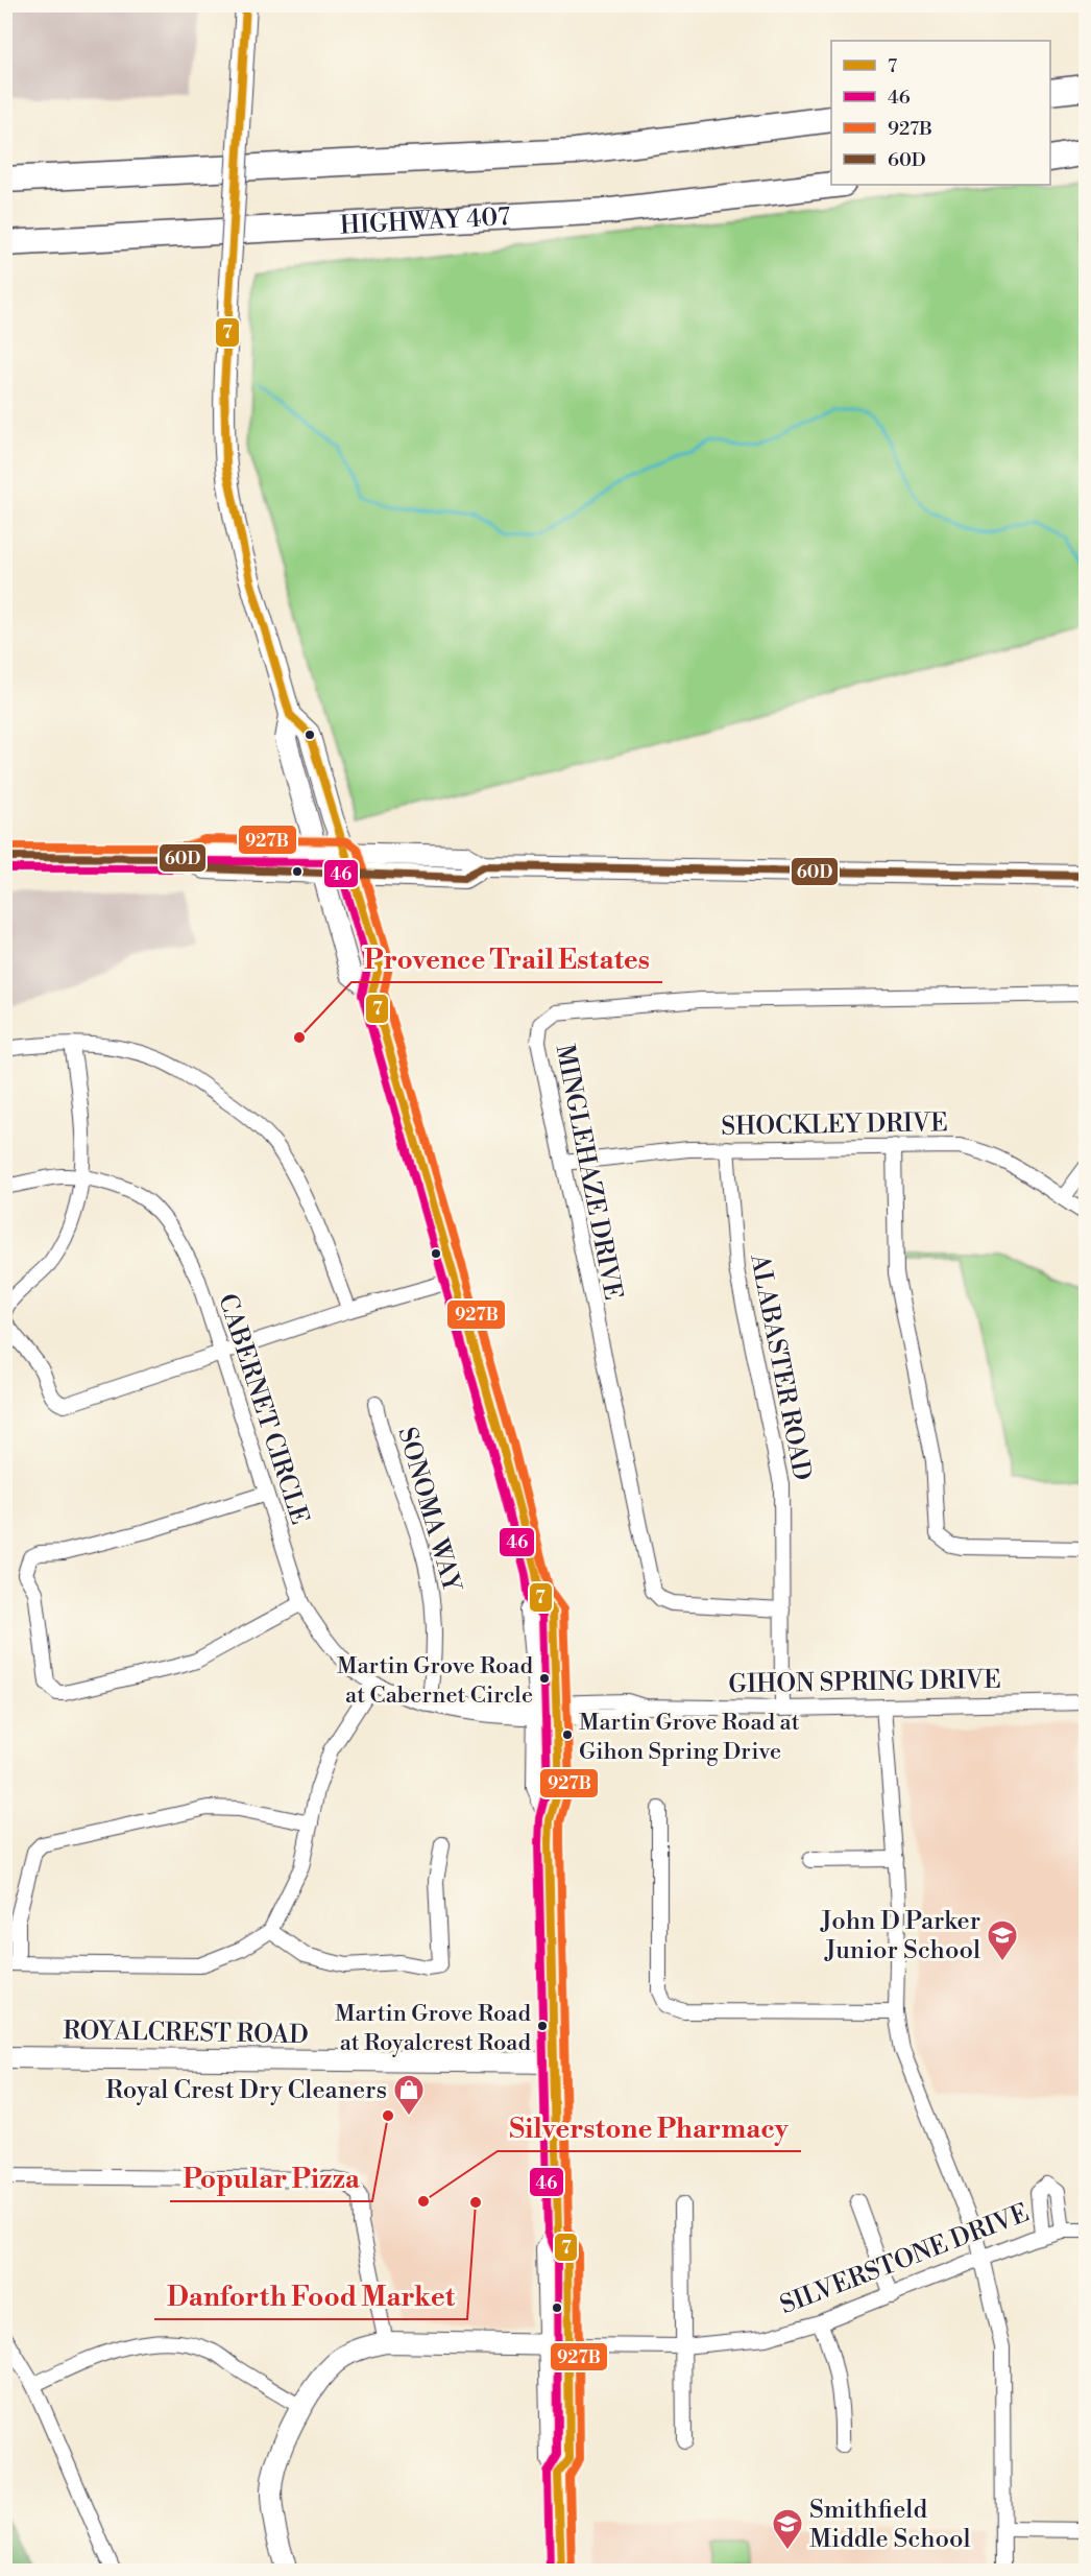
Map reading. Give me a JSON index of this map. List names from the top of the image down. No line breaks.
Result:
{"streets":{"highway":["HIGHWAY 407"],"main road":["ROYALCREST ROAD","SILVERSTONE DRIVE"],"street":["SHOCKLEY DRIVE","MINGLEHAZE DRIVE","ALABASTER ROAD","CABERNET CIRCLE","SONOMA WAY","GIHON SPRING DRIVE"]},"crossings":[["SHOCKLEY DRIVE","MINGLEHAZE DRIVE"],["SHOCKLEY DRIVE","ALABASTER ROAD"],["MINGLEHAZE DRIVE","ALABASTER ROAD"],["ALABASTER ROAD","GIHON SPRING DRIVE"],["CABERNET CIRCLE","SONOMA WAY"],["CABERNET CIRCLE","GIHON SPRING DRIVE"]],"places":{"other":["Provence Trail Estates","Martin Grove Road at Cabernet Circle","Martin Grove Road at Gihon Spring Drive","Martin Grove Road at Royalcrest Road","Popular Pizza","Silverstone Pharmacy","Danforth Food Market"],"school or university":["John D Parker Junior School","Smithfield Middle School"],"shop":["Royal Crest Dry Cleaners"]},"lines":["transit line 7","transit line 927B","transit line 60D","transit line 46"],"legend":["7","46","927B","60D"]}
